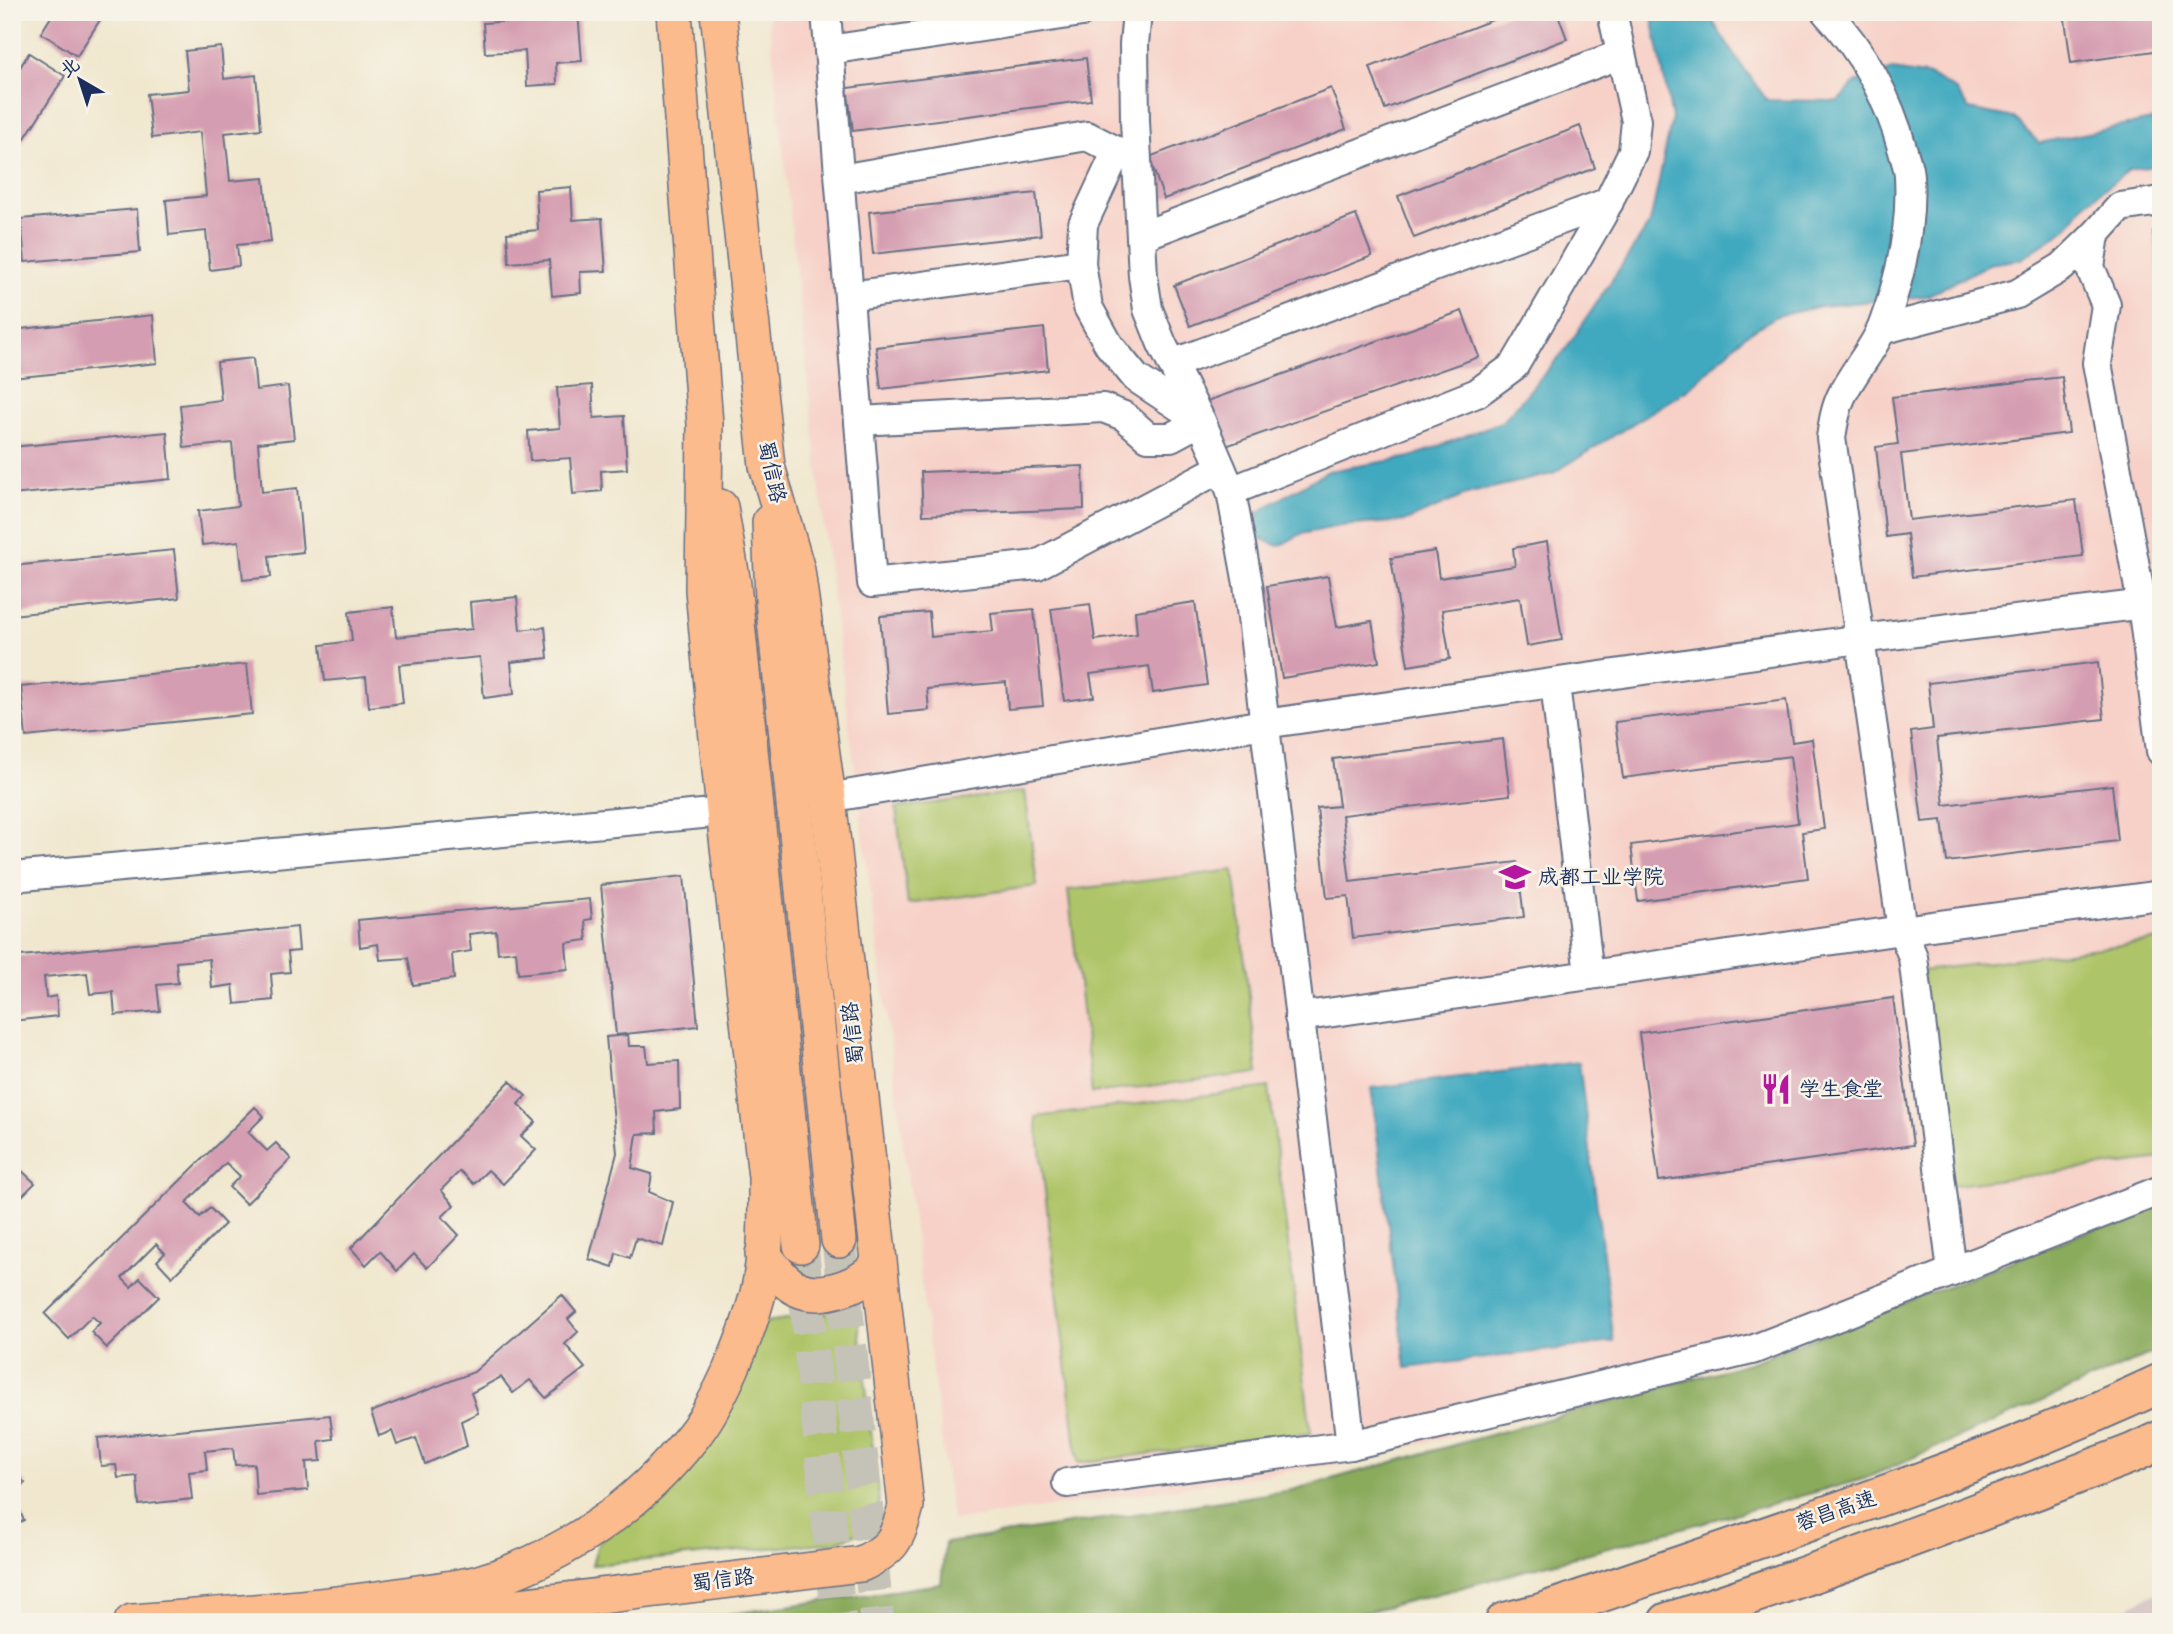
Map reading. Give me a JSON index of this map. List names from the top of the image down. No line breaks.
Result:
{"streets":{"highway":["蓉昌高速"],"main road":["蜀信路"]},"places":{"school or university":["成都工业学院"],"restaurant":["学生食堂"]},"north":"top left"}
